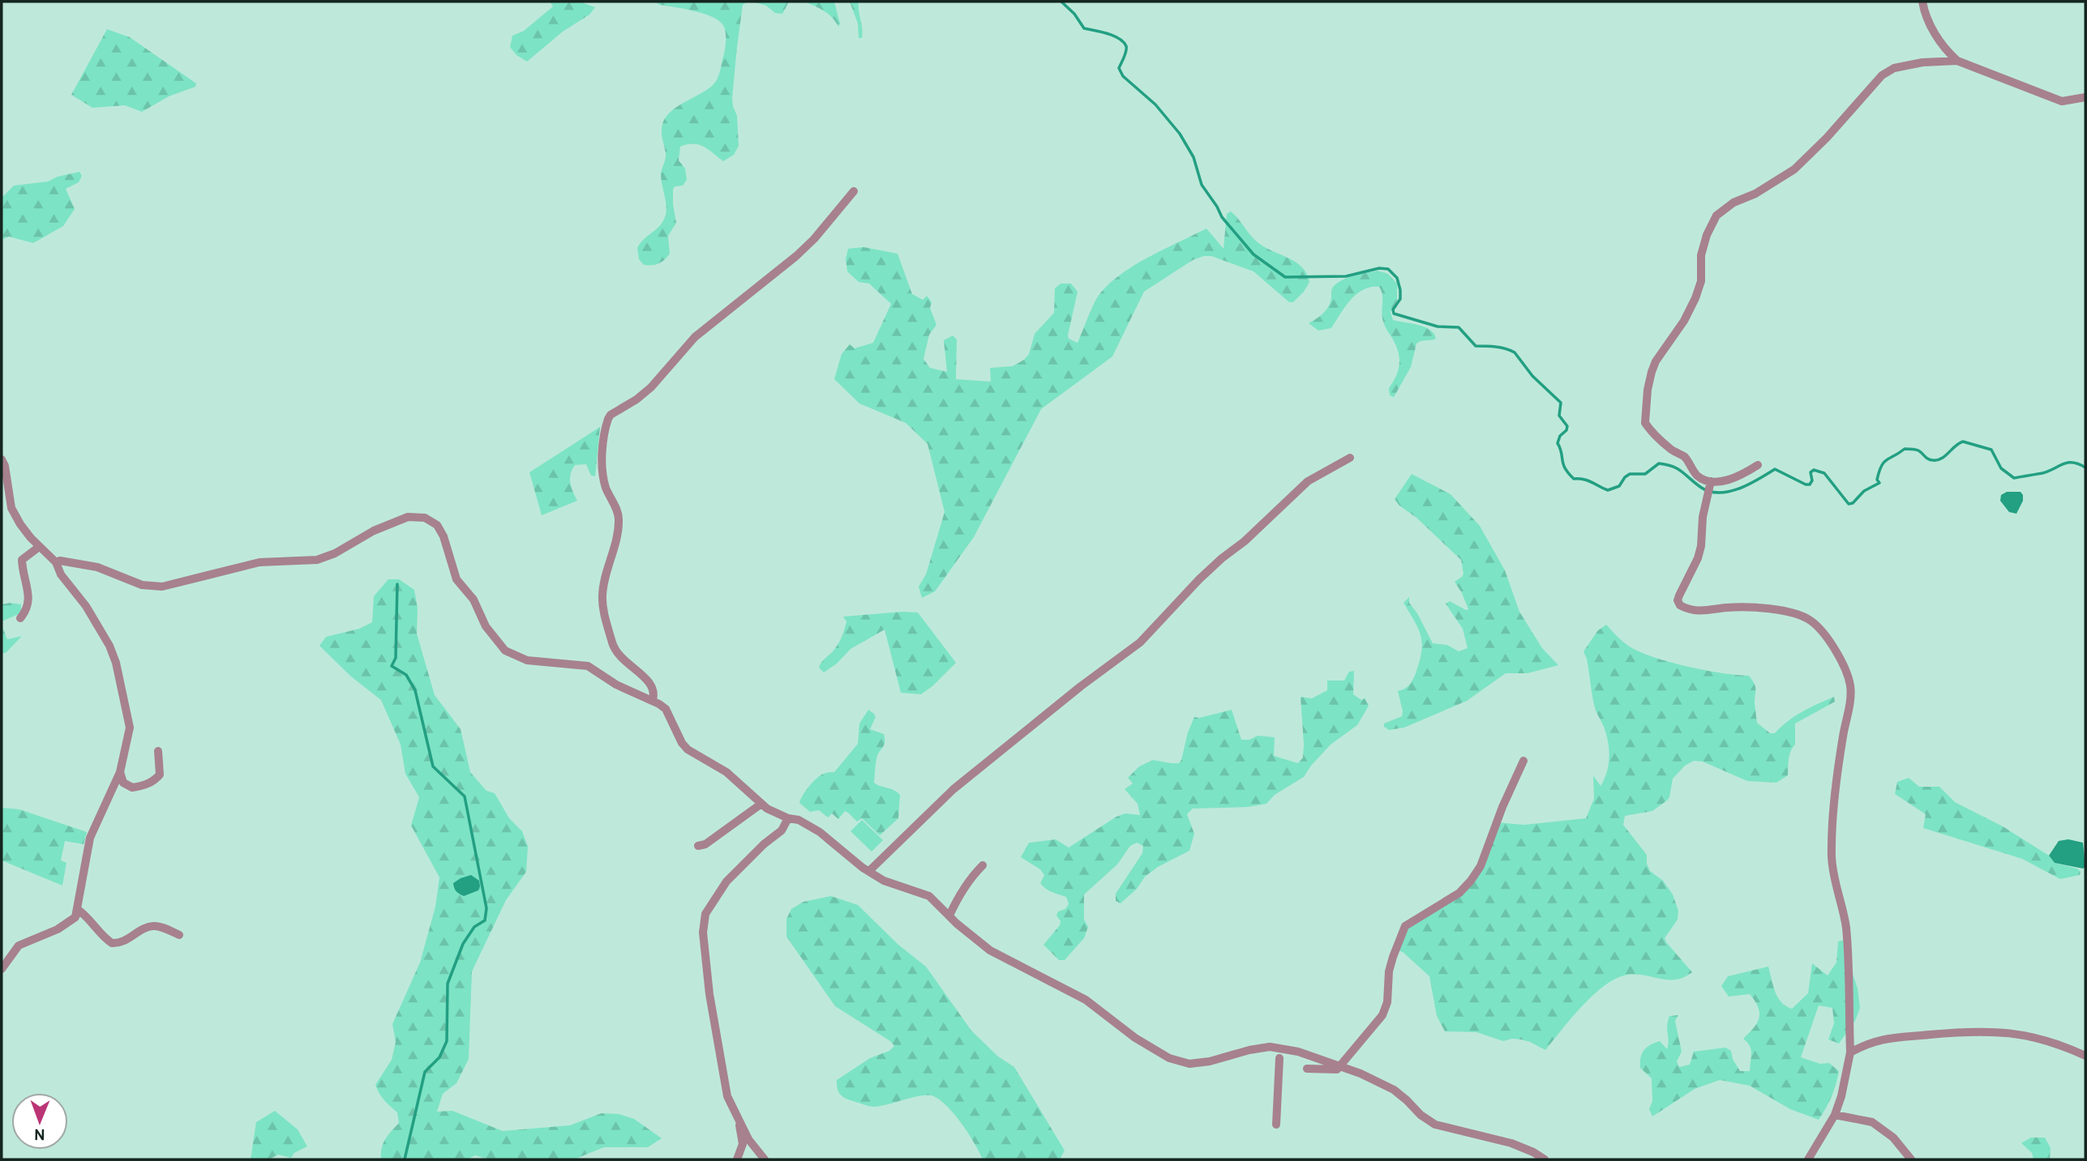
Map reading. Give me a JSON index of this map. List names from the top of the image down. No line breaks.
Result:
{"north":"bottom"}
